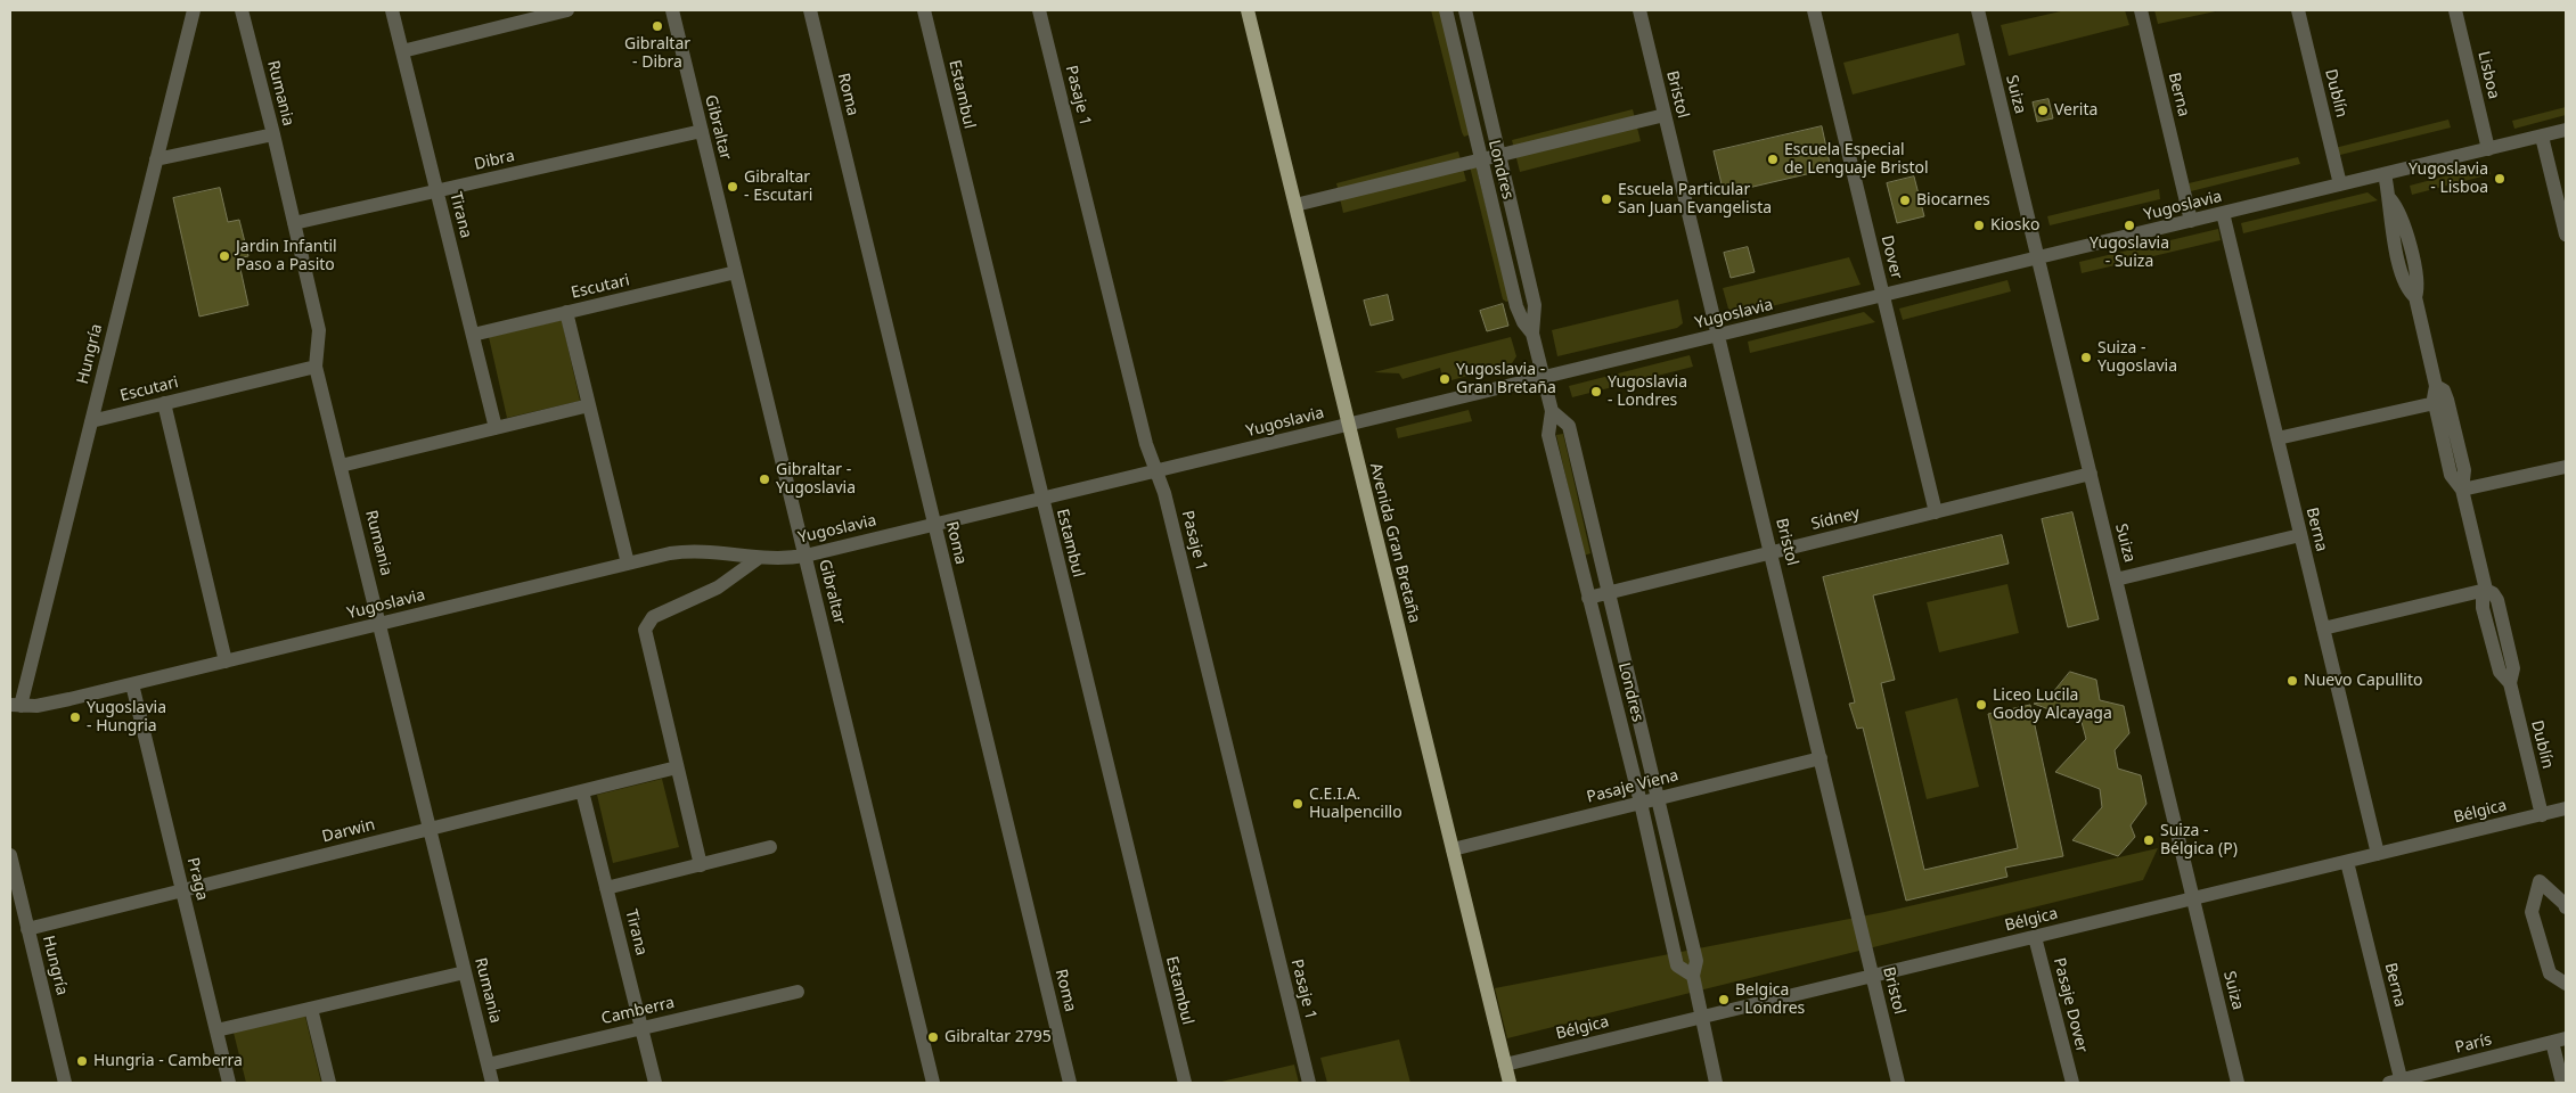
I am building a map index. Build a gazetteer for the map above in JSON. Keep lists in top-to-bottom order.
{
  "streets": {
    "main road": ["Avenida Gran Bretaña"],
    "street": [
      "Lisboa",
      "Rumania",
      "Dublín",
      "Roma",
      "Estambul",
      "Bristol",
      "Suiza",
      "Berna",
      "Pasaje 1",
      "Gibraltar",
      "Dibra",
      "Londres",
      "Yugoslavia",
      "Tirana",
      "Dover",
      "Escutari",
      "Hungría",
      "Sídney",
      "Pasaje Viena",
      "Bélgica",
      "Darwin",
      "Praga",
      "Pasaje Dover",
      "Camberra",
      "París"
    ]
  },
  "crossings": [
    ["Lisboa", "Yugoslavia"],
    ["Rumania", "Dibra"],
    ["Rumania", "Yugoslavia"],
    ["Rumania", "Escutari"],
    ["Rumania", "Darwin"],
    ["Rumania", "Camberra"],
    ["Dublín", "Yugoslavia"],
    ["Dublín", "Bélgica"],
    ["Roma", "Yugoslavia"],
    ["Estambul", "Yugoslavia"],
    ["Bristol", "Yugoslavia"],
    ["Bristol", "Sídney"],
    ["Bristol", "Pasaje Viena"],
    ["Bristol", "Bélgica"],
    ["Suiza", "Yugoslavia"],
    ["Suiza", "Sídney"],
    ["Suiza", "Bélgica"],
    ["Berna", "Yugoslavia"],
    ["Berna", "Bélgica"],
    ["Berna", "París"],
    ["Pasaje 1", "Yugoslavia"],
    ["Gibraltar", "Dibra"],
    ["Gibraltar", "Yugoslavia"],
    ["Gibraltar", "Escutari"],
    ["Dibra", "Tirana"],
    ["Londres", "Yugoslavia"],
    ["Londres", "Sídney"],
    ["Londres", "Pasaje Viena"],
    ["Londres", "Bélgica"],
    ["Yugoslavia", "Dover"],
    ["Yugoslavia", "Hungría"],
    ["Yugoslavia", "Avenida Gran Bretaña"],
    ["Yugoslavia", "Praga"],
    ["Tirana", "Escutari"],
    ["Tirana", "Darwin"],
    ["Tirana", "Camberra"],
    ["Dover", "Sídney"],
    ["Escutari", "Hungría"],
    ["Hungría", "Darwin"],
    ["Avenida Gran Bretaña", "Pasaje Viena"],
    ["Avenida Gran Bretaña", "Bélgica"],
    ["Bélgica", "Pasaje Dover"],
    ["Darwin", "Praga"]
  ],
  "places": [
    "Gibraltar - Dibra",
    "Verita",
    "Escuela Especial de Lenguaje Bristol",
    "Yugoslavia - Lisboa",
    "Gibraltar - Escutari",
    "Escuela Particular San Juan Evangelista",
    "Biocarnes",
    "Kiosko",
    "Yugoslavia - Suiza",
    "Jardin Infantil Paso a Pasito",
    "Suiza - Yugoslavia",
    "Yugoslavia - Gran Bretaña",
    "Yugoslavia - Londres",
    "Gibraltar - Yugoslavia",
    "Nuevo Capullito",
    "Liceo Lucila Godoy Alcayaga",
    "Yugoslavia - Hungria",
    "C.E.I.A. Hualpencillo",
    "Suiza - Bélgica (P)",
    "Belgica - Londres",
    "Gibraltar 2795",
    "Hungria - Camberra"
  ]
}
